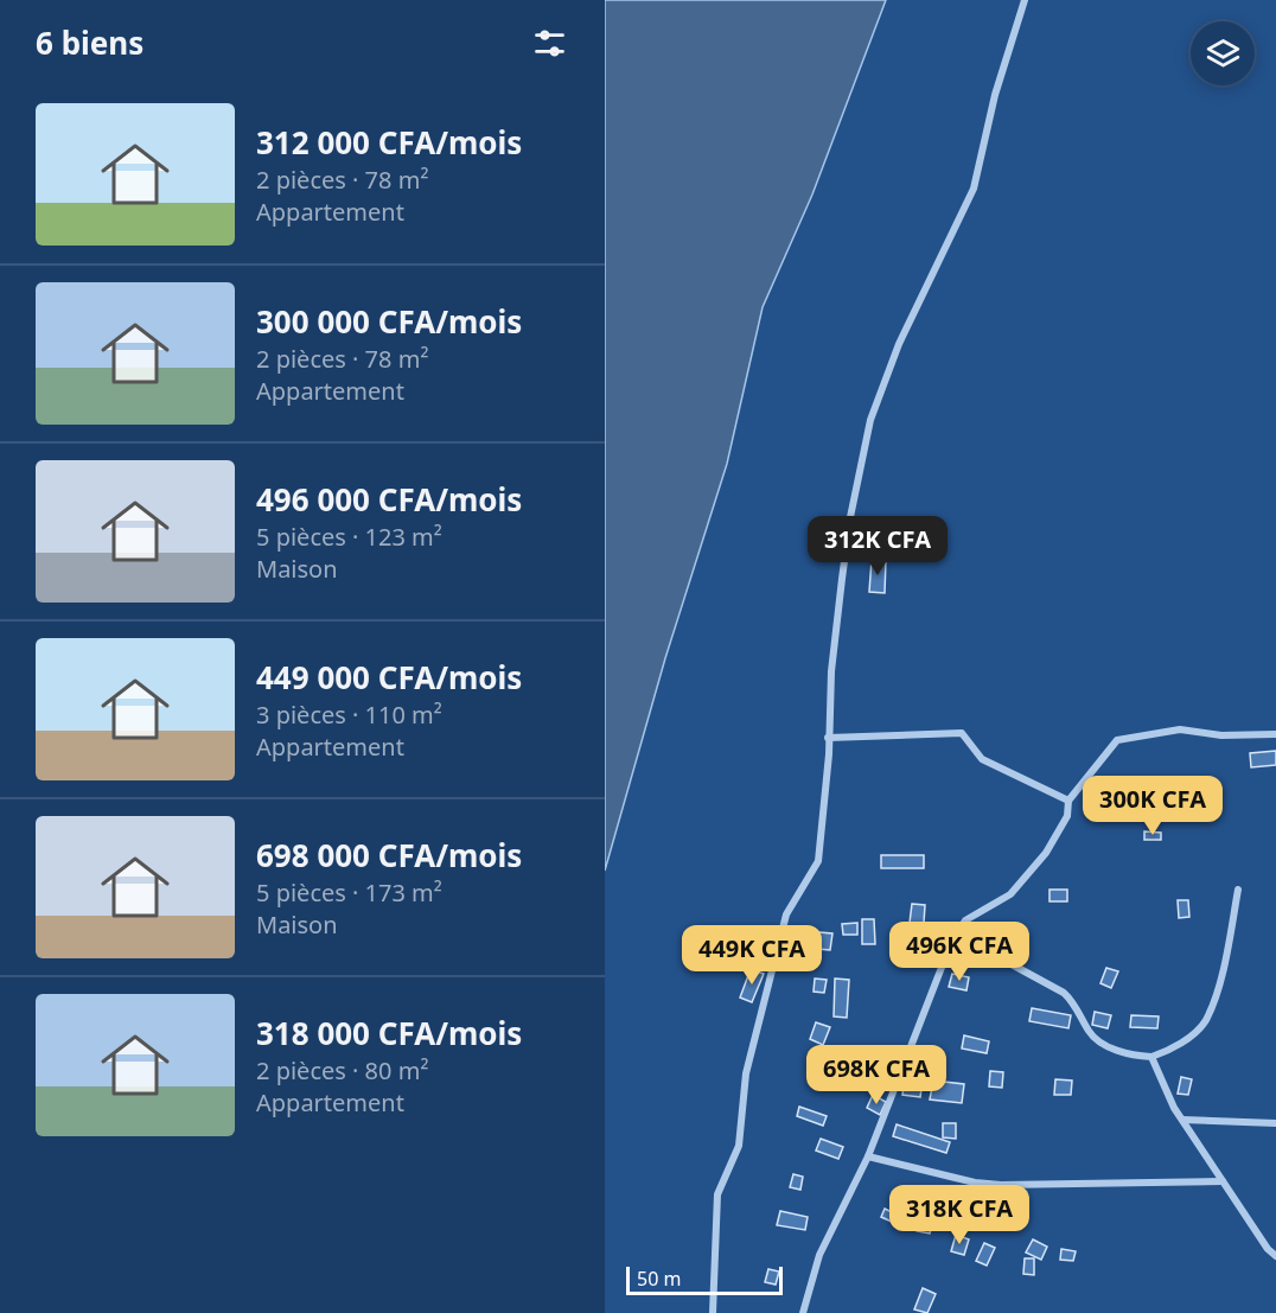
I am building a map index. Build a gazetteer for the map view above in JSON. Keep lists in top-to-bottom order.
{
  "scale_bar": "50 m",
  "page": {
    "heading": "6 biens",
    "list": [
      {
        "name": "312 000 CFA/mois",
        "note": "2 pièces · 78 m² · Appartement"
      },
      {
        "name": "300 000 CFA/mois",
        "note": "2 pièces · 78 m² · Appartement"
      },
      {
        "name": "496 000 CFA/mois",
        "note": "5 pièces · 123 m² · Maison"
      },
      {
        "name": "449 000 CFA/mois",
        "note": "3 pièces · 110 m² · Appartement"
      },
      {
        "name": "698 000 CFA/mois",
        "note": "5 pièces · 173 m² · Maison"
      },
      {
        "name": "318 000 CFA/mois",
        "note": "2 pièces · 80 m² · Appartement"
      }
    ],
    "price": [
      "312K CFA",
      "300K CFA",
      "496K CFA",
      "449K CFA",
      "698K CFA",
      "318K CFA"
    ],
    "scale": "50 m"
  }
}
